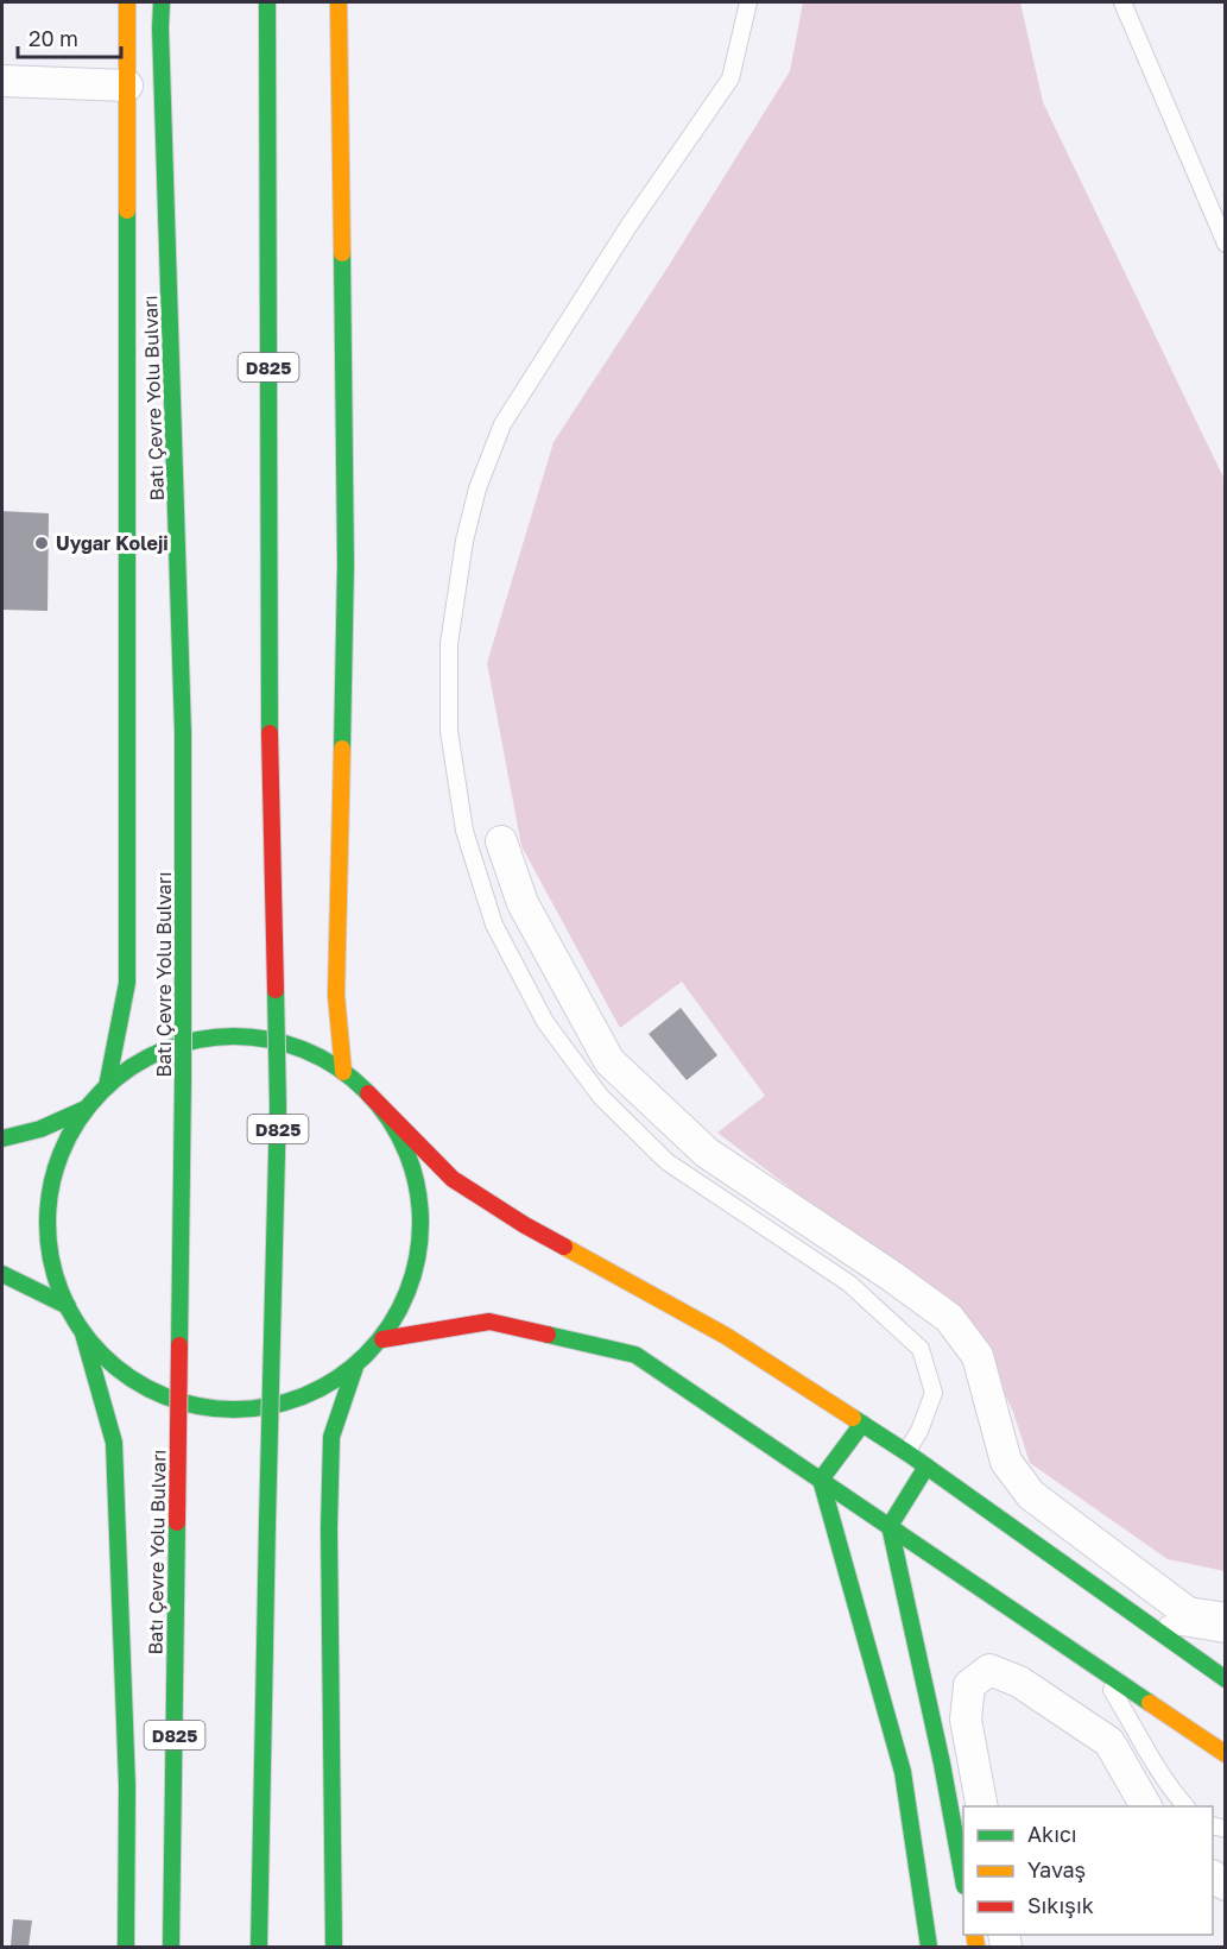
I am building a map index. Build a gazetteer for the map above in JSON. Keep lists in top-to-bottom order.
{
  "streets": {
    "main road": ["D825", "Batı Çevre Yolu Bulvarı"]
  },
  "places": ["Uygar Koleji"],
  "legend": ["Akıcı", "Yavaş", "Sıkışık"],
  "scale_bar": "20 m"
}
